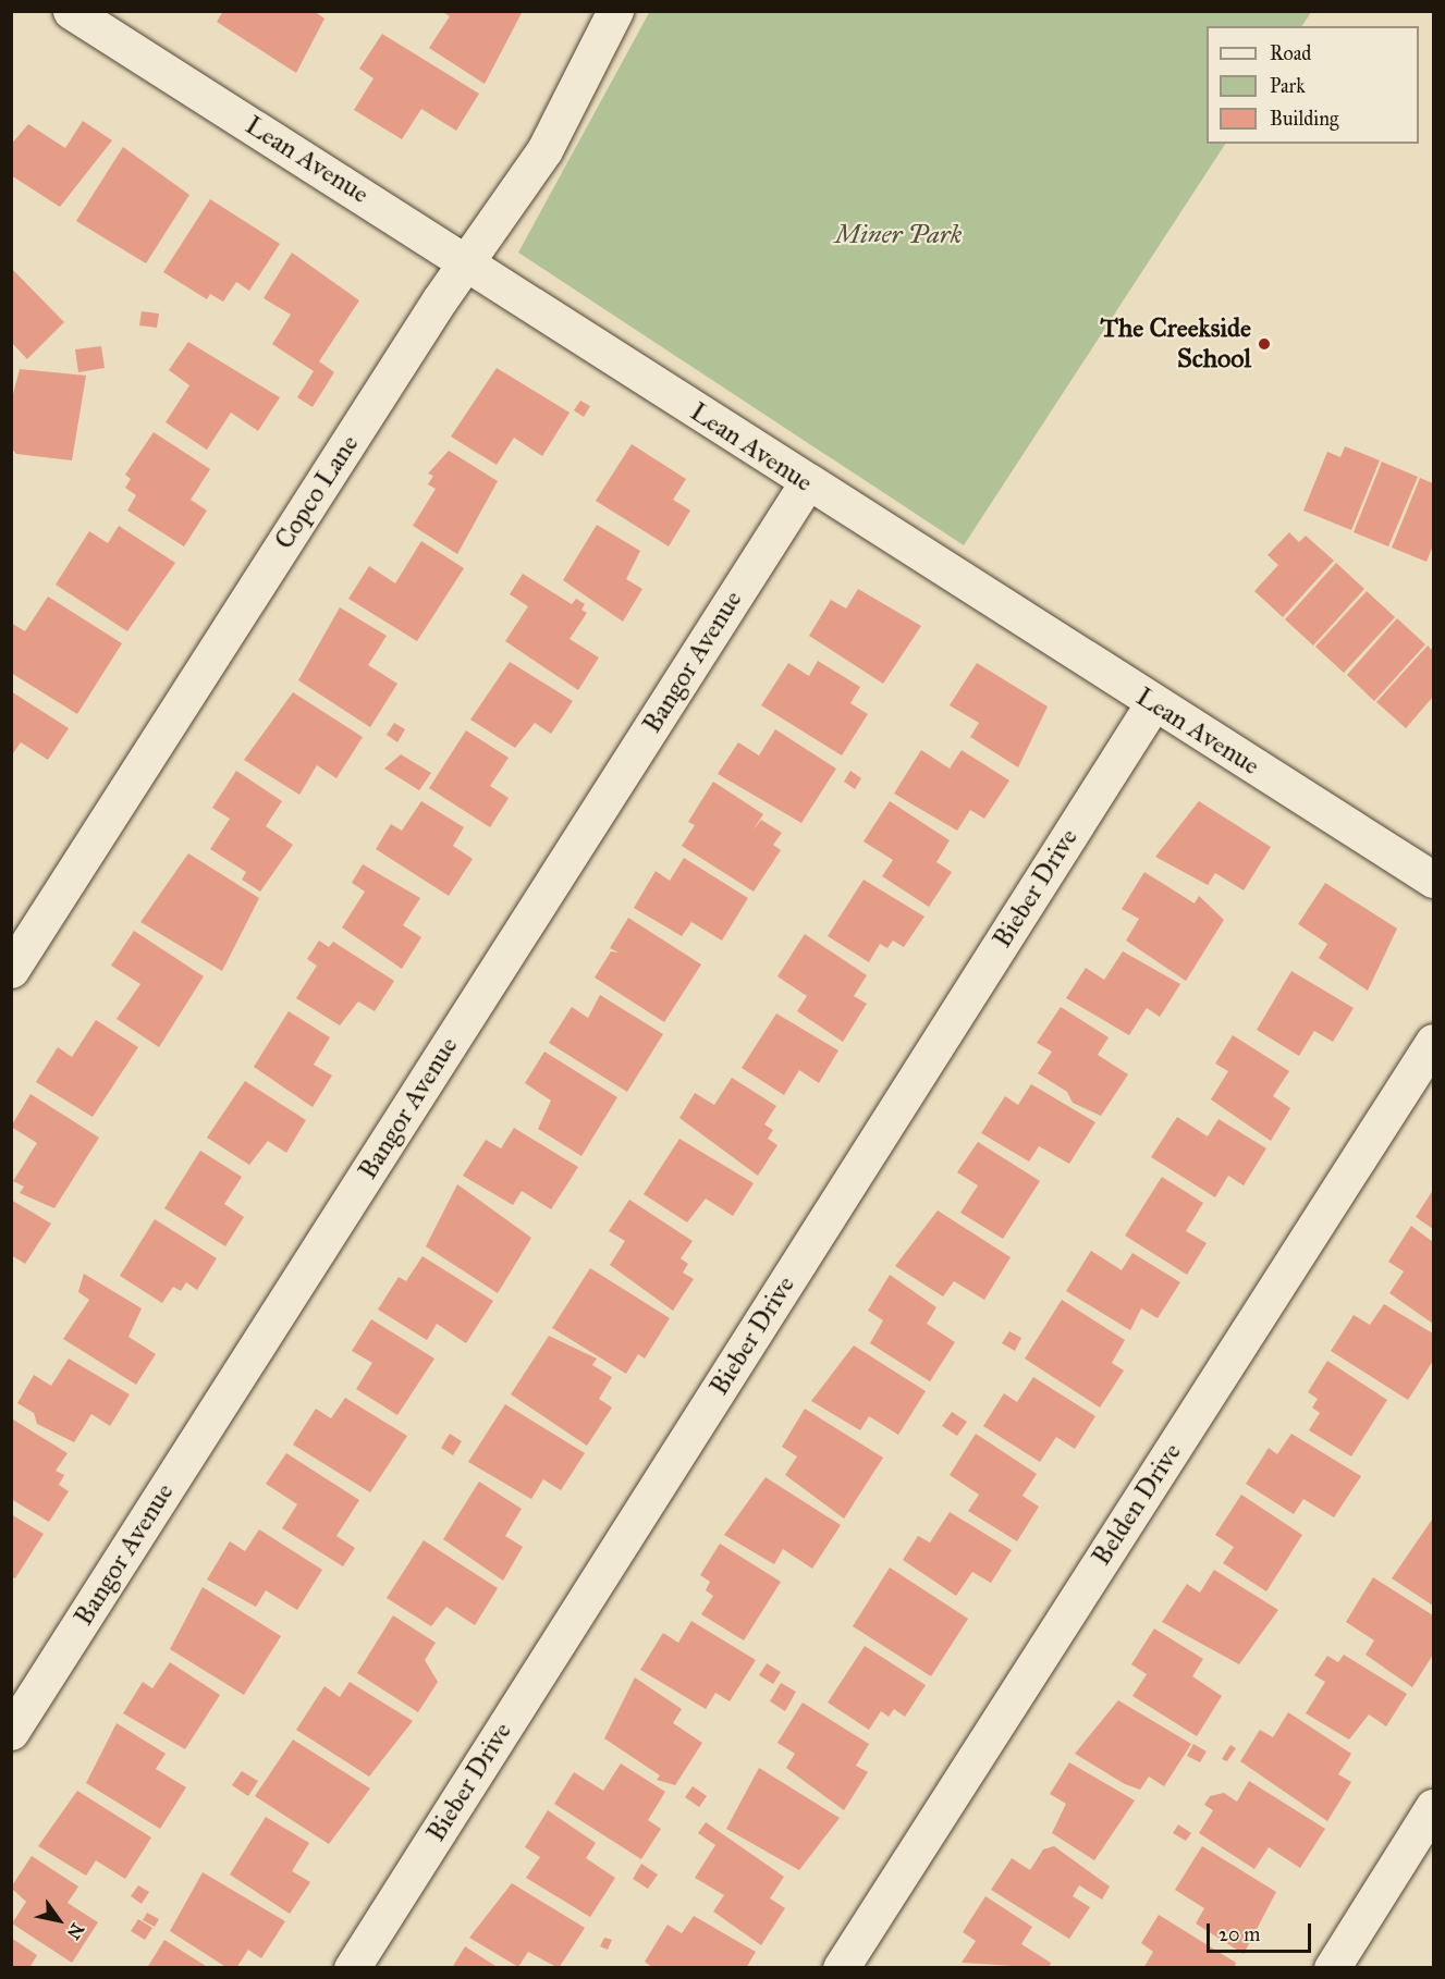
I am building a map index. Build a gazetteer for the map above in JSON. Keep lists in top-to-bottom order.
{
  "streets": {
    "street": [
      "Lean Avenue",
      "Copco Lane",
      "Bangor Avenue",
      "Bieber Drive",
      "Belden Drive"
    ]
  },
  "crossings": [
    ["Lean Avenue", "Copco Lane"],
    ["Lean Avenue", "Bangor Avenue"],
    ["Lean Avenue", "Bieber Drive"]
  ],
  "parks": ["Miner Park"],
  "places": ["The Creekside School"],
  "legend": ["Road", "Park", "Building"],
  "scale_bar": "20 m",
  "north": "bottom right"
}
